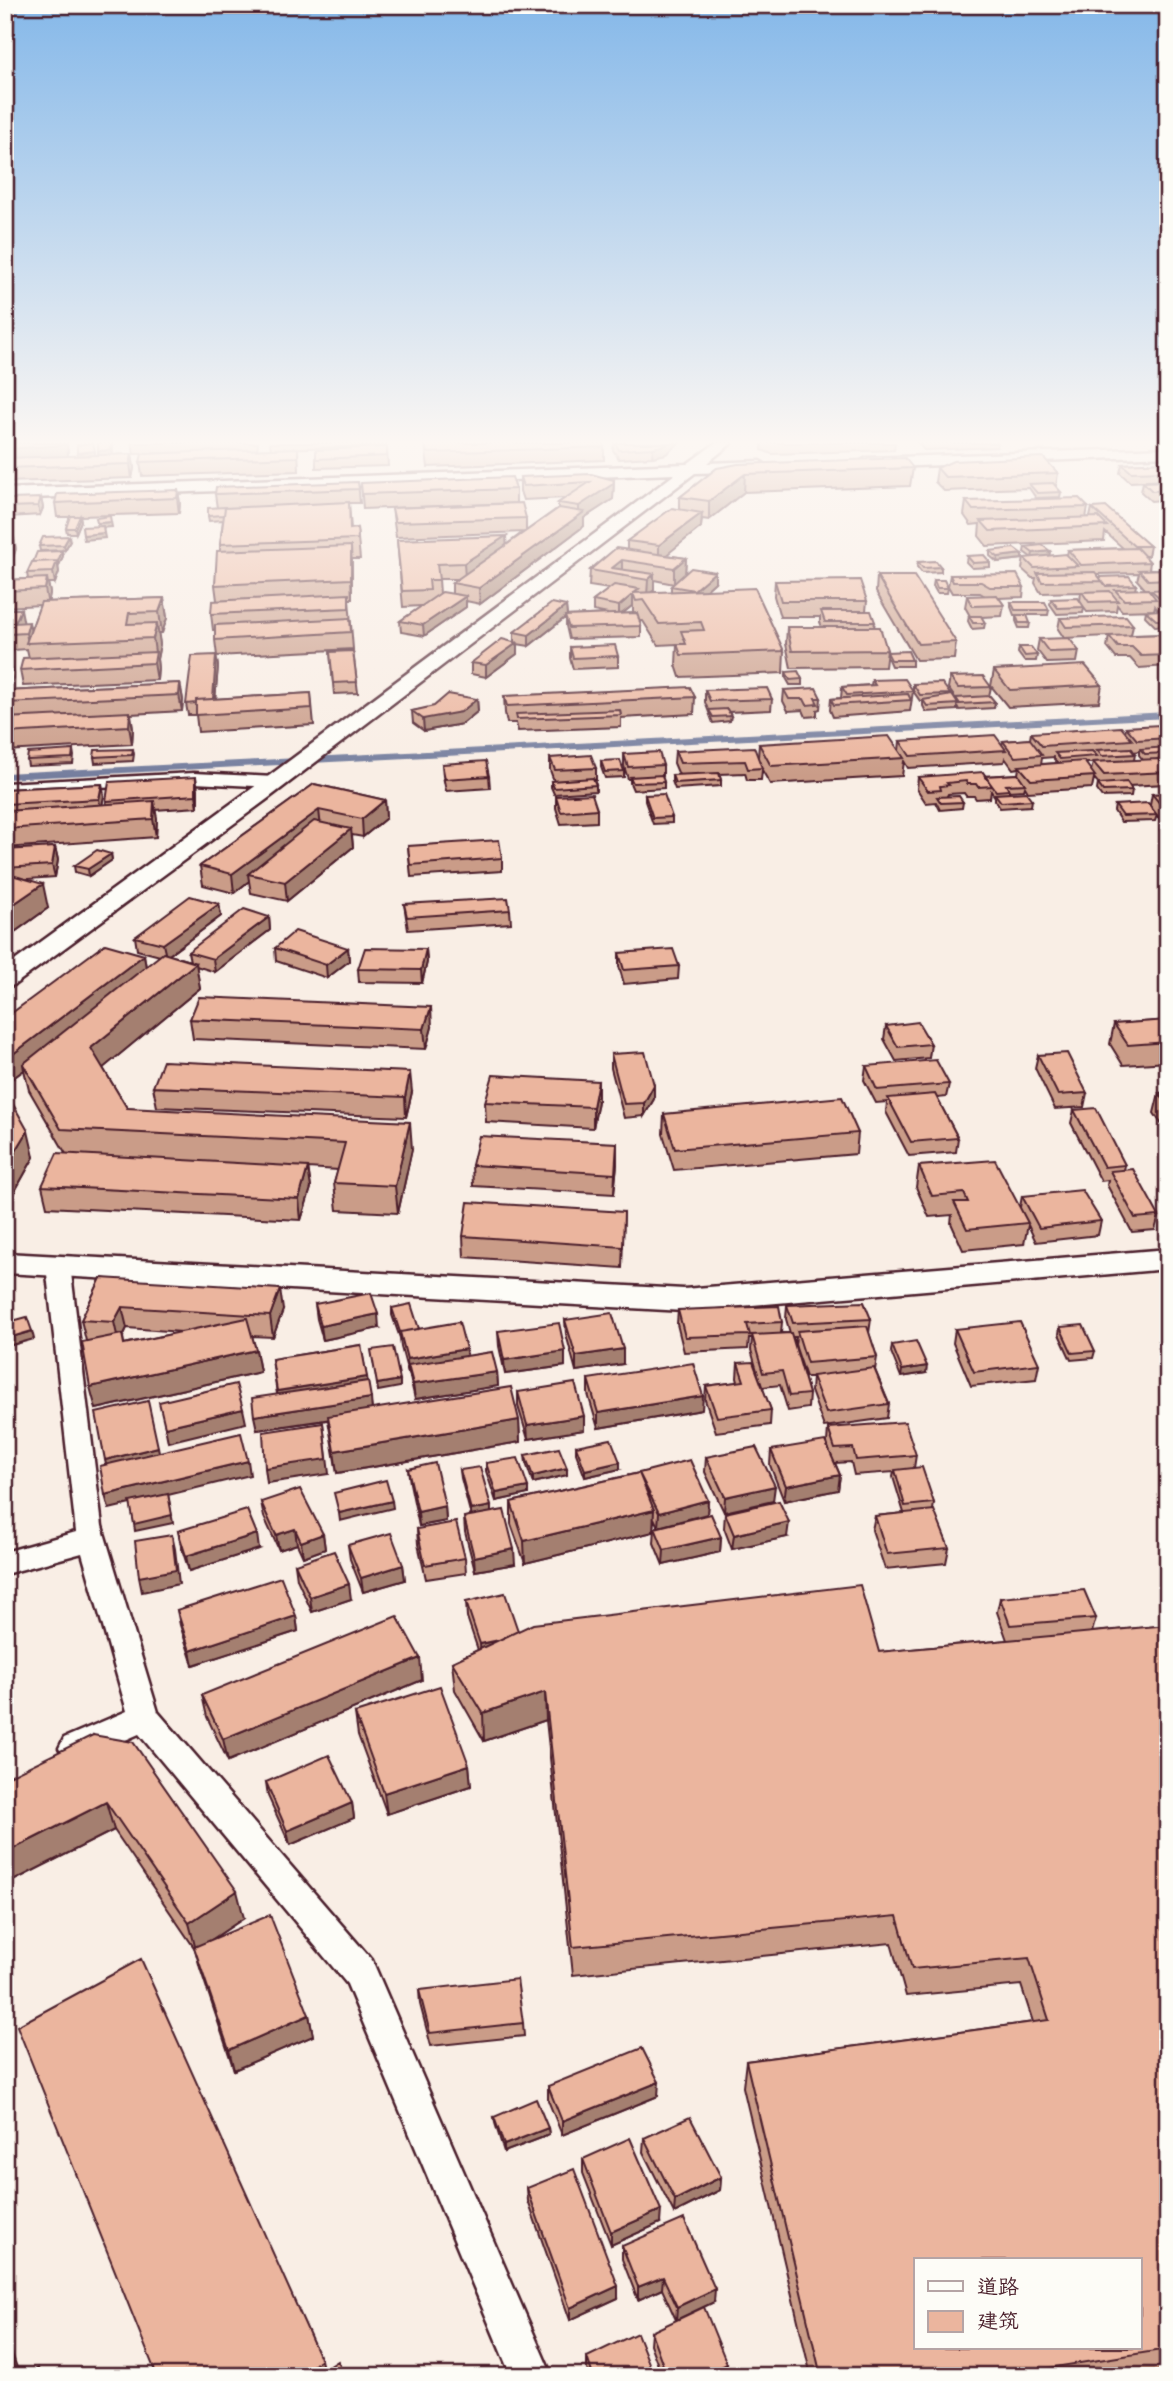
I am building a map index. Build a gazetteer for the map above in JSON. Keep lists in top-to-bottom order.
{
  "legend": ["道路", "建筑"]
}
